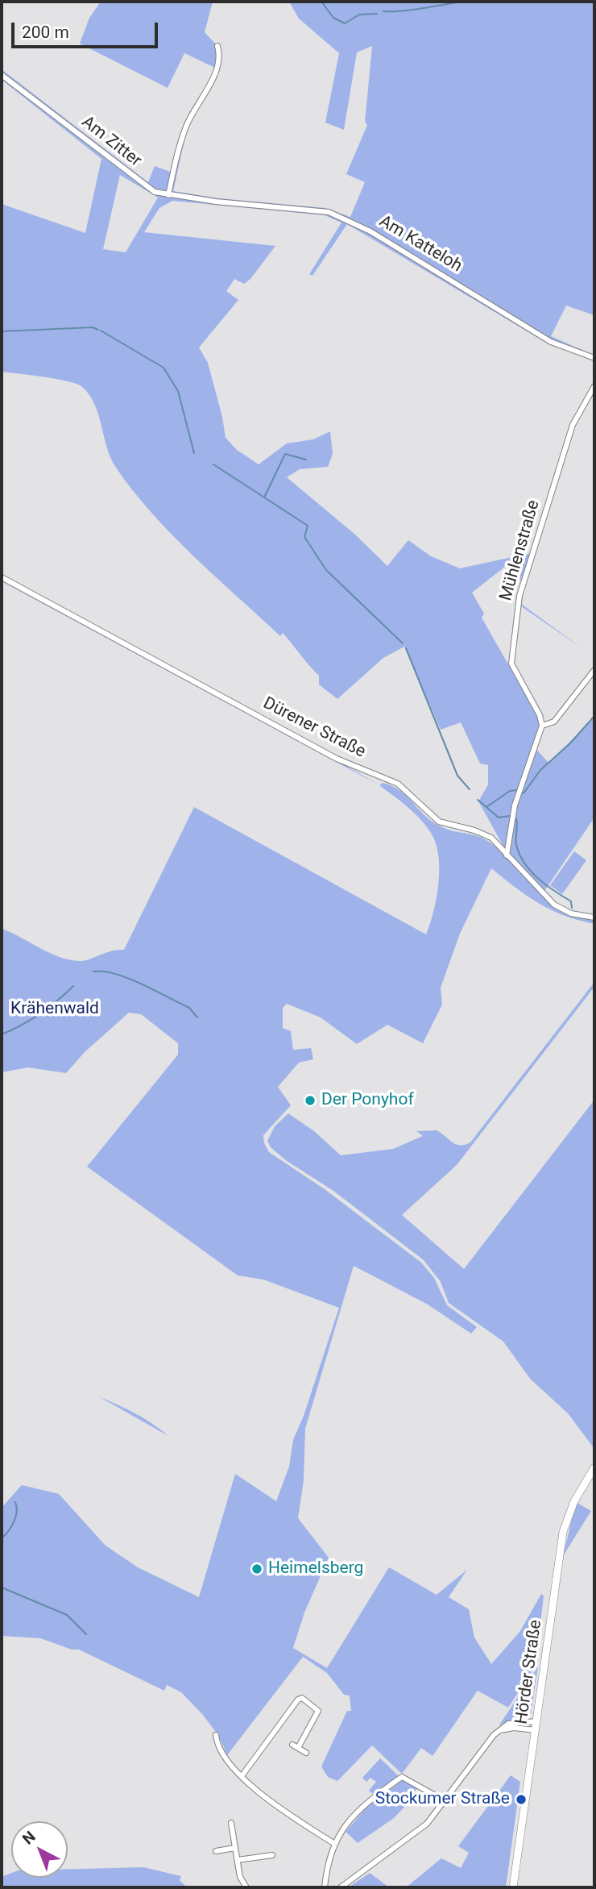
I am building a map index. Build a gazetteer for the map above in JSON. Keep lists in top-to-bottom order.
{
  "streets": {
    "main road": ["Hörder Straße"],
    "street": [
      "Am Zitter",
      "Am Katteloh",
      "Mühlenstraße",
      "Dürener Straße"
    ]
  },
  "crossings": [
    ["Am Zitter", "Am Katteloh"]
  ],
  "parks": ["Krähenwald"],
  "places": ["Der Ponyhof", "Heimelsberg", "Stockumer Straße"],
  "scale_bar": "200 m",
  "north": "top left"
}
